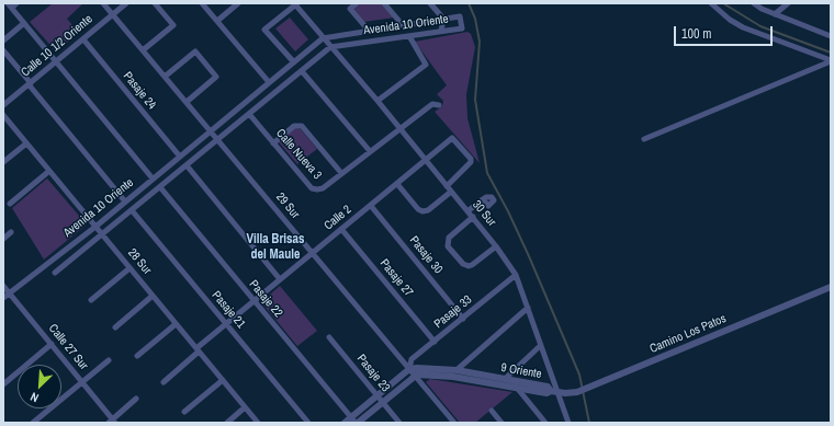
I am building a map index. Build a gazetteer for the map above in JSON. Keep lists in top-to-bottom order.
{
  "streets": {
    "street": [
      "Avenida 10 Oriente",
      "Calle 10 1/2 Oriente",
      "Pasaje 24",
      "Calle Nueva 3",
      "29 Sur",
      "30 Sur",
      "Calle 2",
      "Pasaje 30",
      "28 Sur",
      "Pasaje 27",
      "Pasaje 22",
      "Pasaje 21",
      "Pasaje 33",
      "Camino Los Patos",
      "Calle 27 Sur",
      "9 Oriente",
      "Pasaje 23"
    ]
  },
  "crossings": [
    ["Avenida 10 Oriente", "Pasaje 24"],
    ["Avenida 10 Oriente", "Calle Nueva 3"],
    ["Avenida 10 Oriente", "29 Sur"],
    ["Avenida 10 Oriente", "30 Sur"],
    ["Avenida 10 Oriente", "28 Sur"],
    ["Avenida 10 Oriente", "Pasaje 22"],
    ["Avenida 10 Oriente", "Pasaje 21"],
    ["Avenida 10 Oriente", "Calle 27 Sur"],
    ["Calle 10 1/2 Oriente", "Pasaje 24"],
    ["Calle 10 1/2 Oriente", "29 Sur"],
    ["Calle Nueva 3", "30 Sur"],
    ["29 Sur", "Calle 2"],
    ["29 Sur", "Pasaje 33"],
    ["29 Sur", "9 Oriente"],
    ["30 Sur", "Calle 2"],
    ["30 Sur", "Pasaje 33"],
    ["30 Sur", "Camino Los Patos"],
    ["30 Sur", "9 Oriente"],
    ["Calle 2", "Pasaje 30"],
    ["Calle 2", "28 Sur"],
    ["Calle 2", "Pasaje 27"],
    ["Calle 2", "Pasaje 22"],
    ["Calle 2", "Pasaje 21"],
    ["Pasaje 30", "Pasaje 33"],
    ["Pasaje 27", "Pasaje 33"],
    ["Pasaje 33", "9 Oriente"],
    ["Camino Los Patos", "9 Oriente"]
  ],
  "districts": ["Villa Brisas del Maule"],
  "scale_bar": "100 m",
  "north": "bottom left"
}
